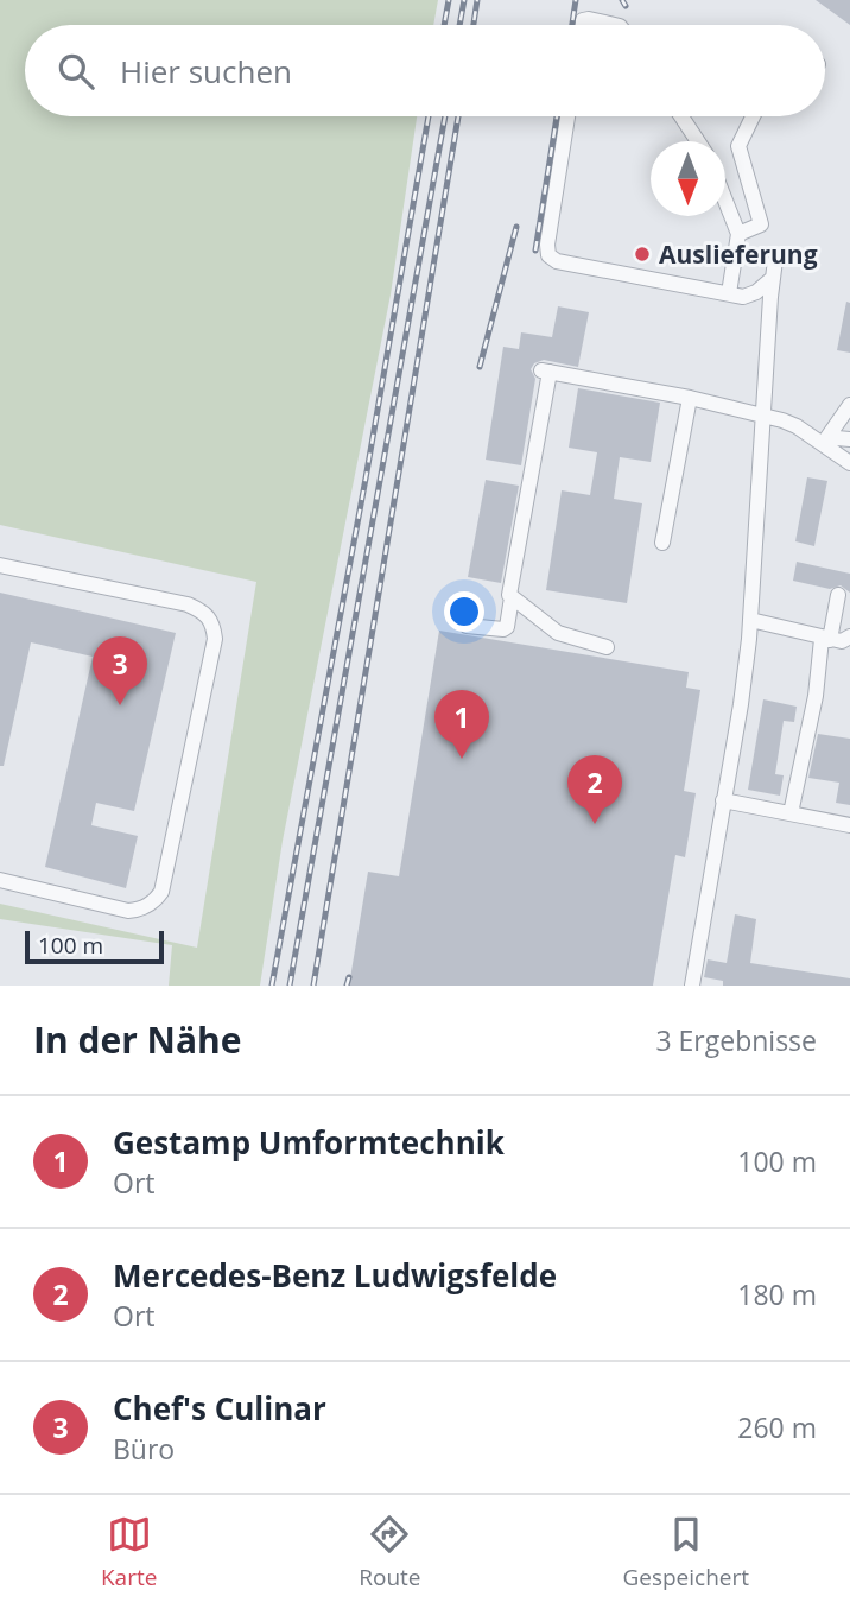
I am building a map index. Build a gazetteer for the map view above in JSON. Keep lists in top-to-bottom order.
{
  "places": ["Auslieferung"],
  "scale_bar": "100 m",
  "north": "bottom",
  "page": {
    "search": "Hier suchen",
    "pins": ["3", "1", "2"],
    "scale": "100 m",
    "heading": ["In der Nähe", "3 Ergebnisse"],
    "list": [
      {
        "mark": "1",
        "name": "Gestamp Umformtechnik",
        "note": "Ort",
        "value": "100 m"
      },
      {
        "mark": "2",
        "name": "Mercedes-Benz Ludwigsfelde",
        "note": "Ort",
        "value": "180 m"
      },
      {
        "mark": "3",
        "name": "Chef's Culinar",
        "note": "Büro",
        "value": "260 m"
      }
    ],
    "nav": ["Karte", "Route", "Gespeichert"]
  }
}
